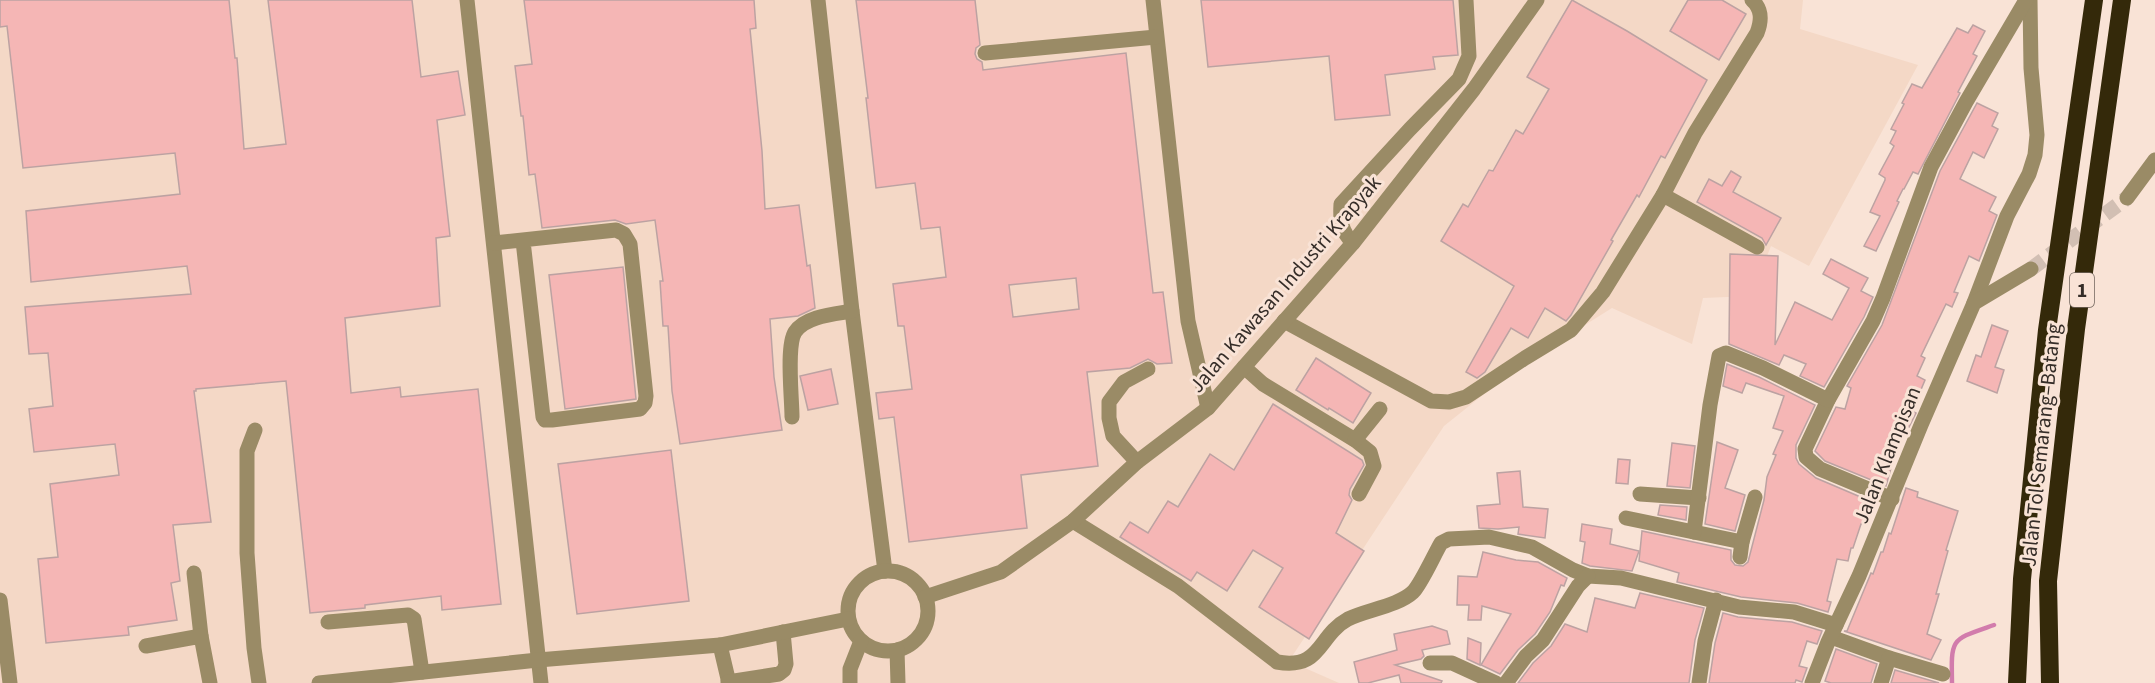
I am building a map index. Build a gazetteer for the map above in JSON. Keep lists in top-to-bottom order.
{
  "streets": {
    "highway": ["1", "Jalan Tol Semarang–Batang"],
    "street": ["Jalan Kawasan Industri Krapyak", "Jalan Klampisan"]
  }
}
